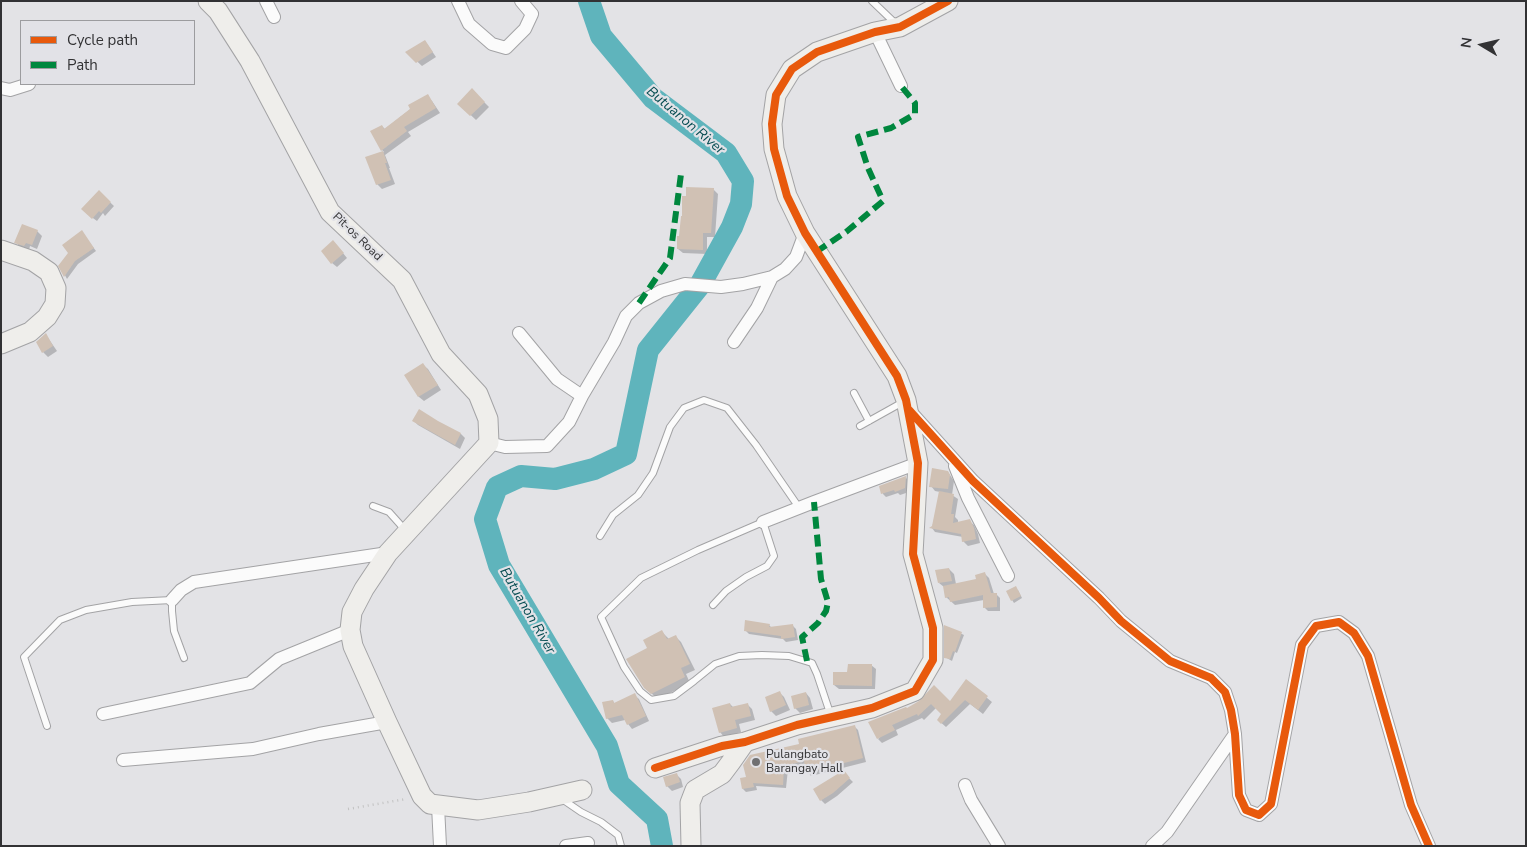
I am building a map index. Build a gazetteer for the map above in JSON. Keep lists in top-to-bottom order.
{
  "streets": {
    "street": ["Pit-os Road"]
  },
  "water": ["Butuanon River"],
  "places": ["Pulangbato Barangay Hall"],
  "legend": ["Cycle path", "Path"],
  "north": "left"
}
